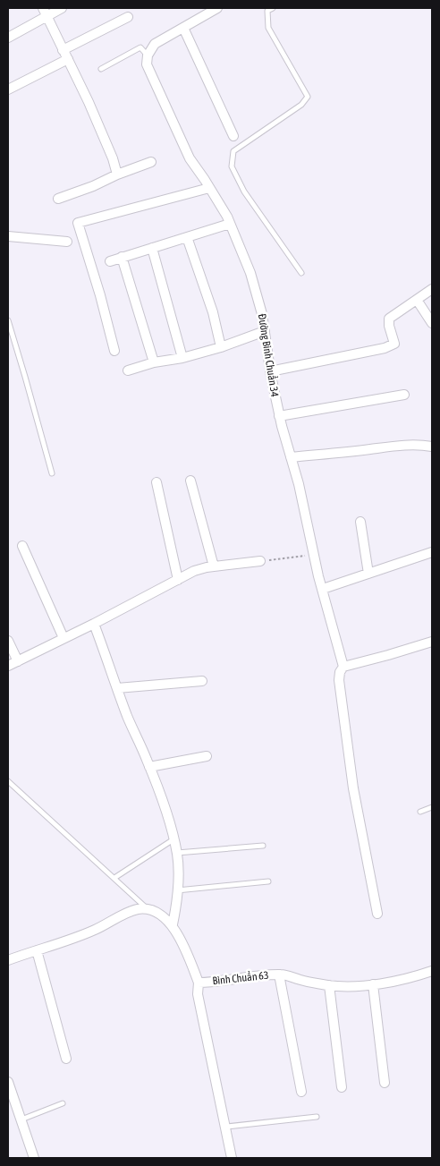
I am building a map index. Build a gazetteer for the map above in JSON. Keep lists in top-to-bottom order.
{
  "streets": {
    "street": ["Đường Bình Chuẩn 34", "Bình Chuẩn 63"]
  }
}
